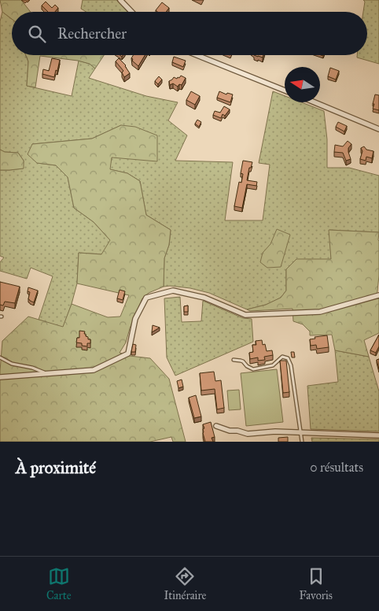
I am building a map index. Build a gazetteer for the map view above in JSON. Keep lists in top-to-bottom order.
{
  "north": "left",
  "page": {
    "search": "Rechercher",
    "heading": ["À proximité", "0 résultats"],
    "nav": ["Carte", "Itinéraire", "Favoris"]
  }
}
